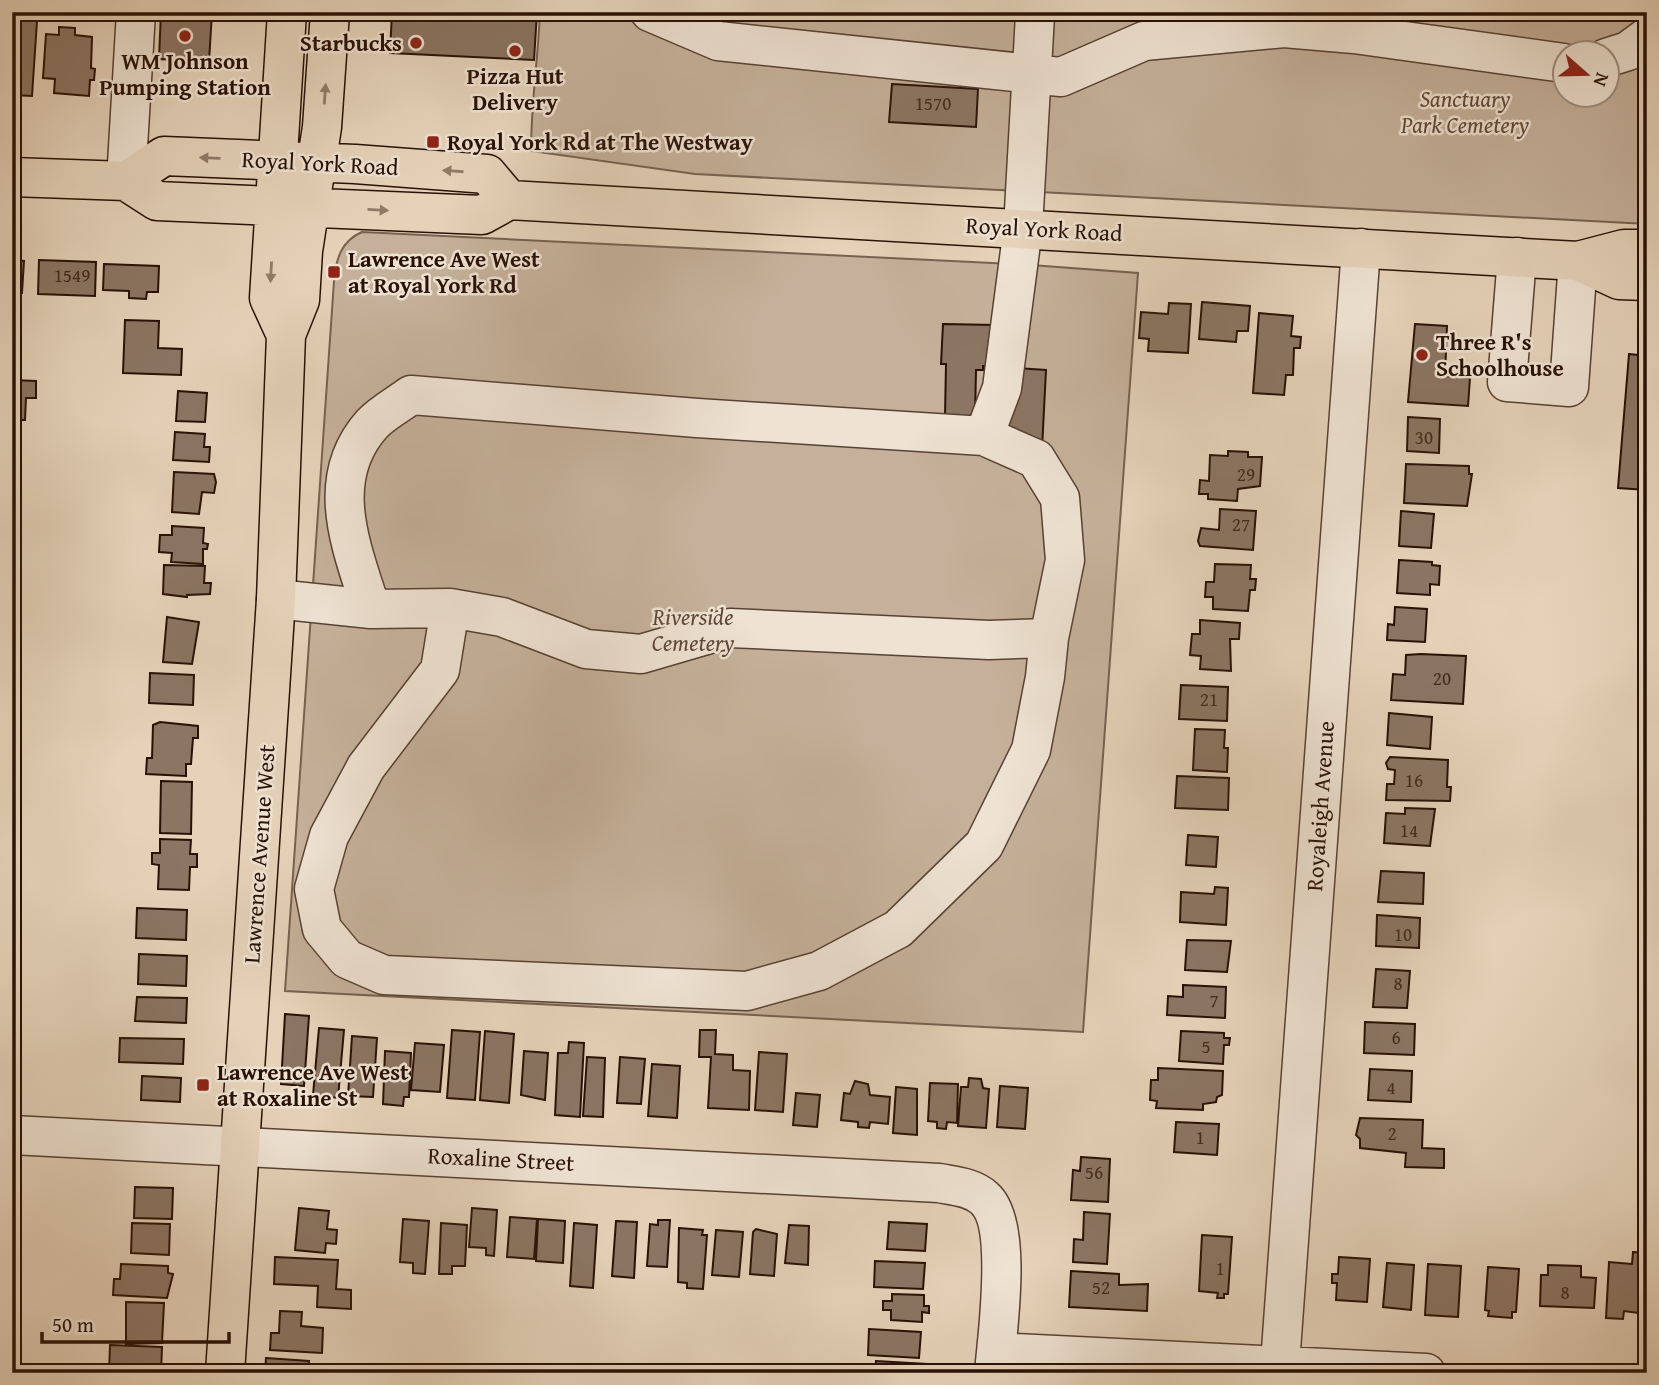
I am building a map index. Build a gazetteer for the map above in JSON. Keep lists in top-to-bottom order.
{
  "streets": {
    "main road": ["Royal York Road", "Lawrence Avenue West"],
    "street": ["Royaleigh Avenue", "Roxaline Street"]
  },
  "crossings": [
    ["Royal York Road", "Royaleigh Avenue"],
    ["Royal York Road", "Lawrence Avenue West"],
    ["Lawrence Avenue West", "Roxaline Street"]
  ],
  "parks": ["Sanctuary Park Cemetery", "Riverside Cemetery"],
  "places": {
    "other": [
      "WM Johnson Pumping Station",
      "Starbucks",
      "Pizza Hut Delivery",
      "Three R's Schoolhouse"
    ],
    "transit": ["Royal York Rd at The Westway", "Lawrence Ave West at Royal York Rd", "Lawrence Ave West at Roxaline St"]
  },
  "house_numbers": [
    "1570",
    "1549",
    "30",
    "29",
    "27",
    "20",
    "21",
    "16",
    "14",
    "10",
    "8",
    "7",
    "6",
    "5",
    "4",
    "2",
    "1",
    "56",
    "1",
    "52",
    "8"
  ],
  "scale_bar": "50 m",
  "north": "right"
}
